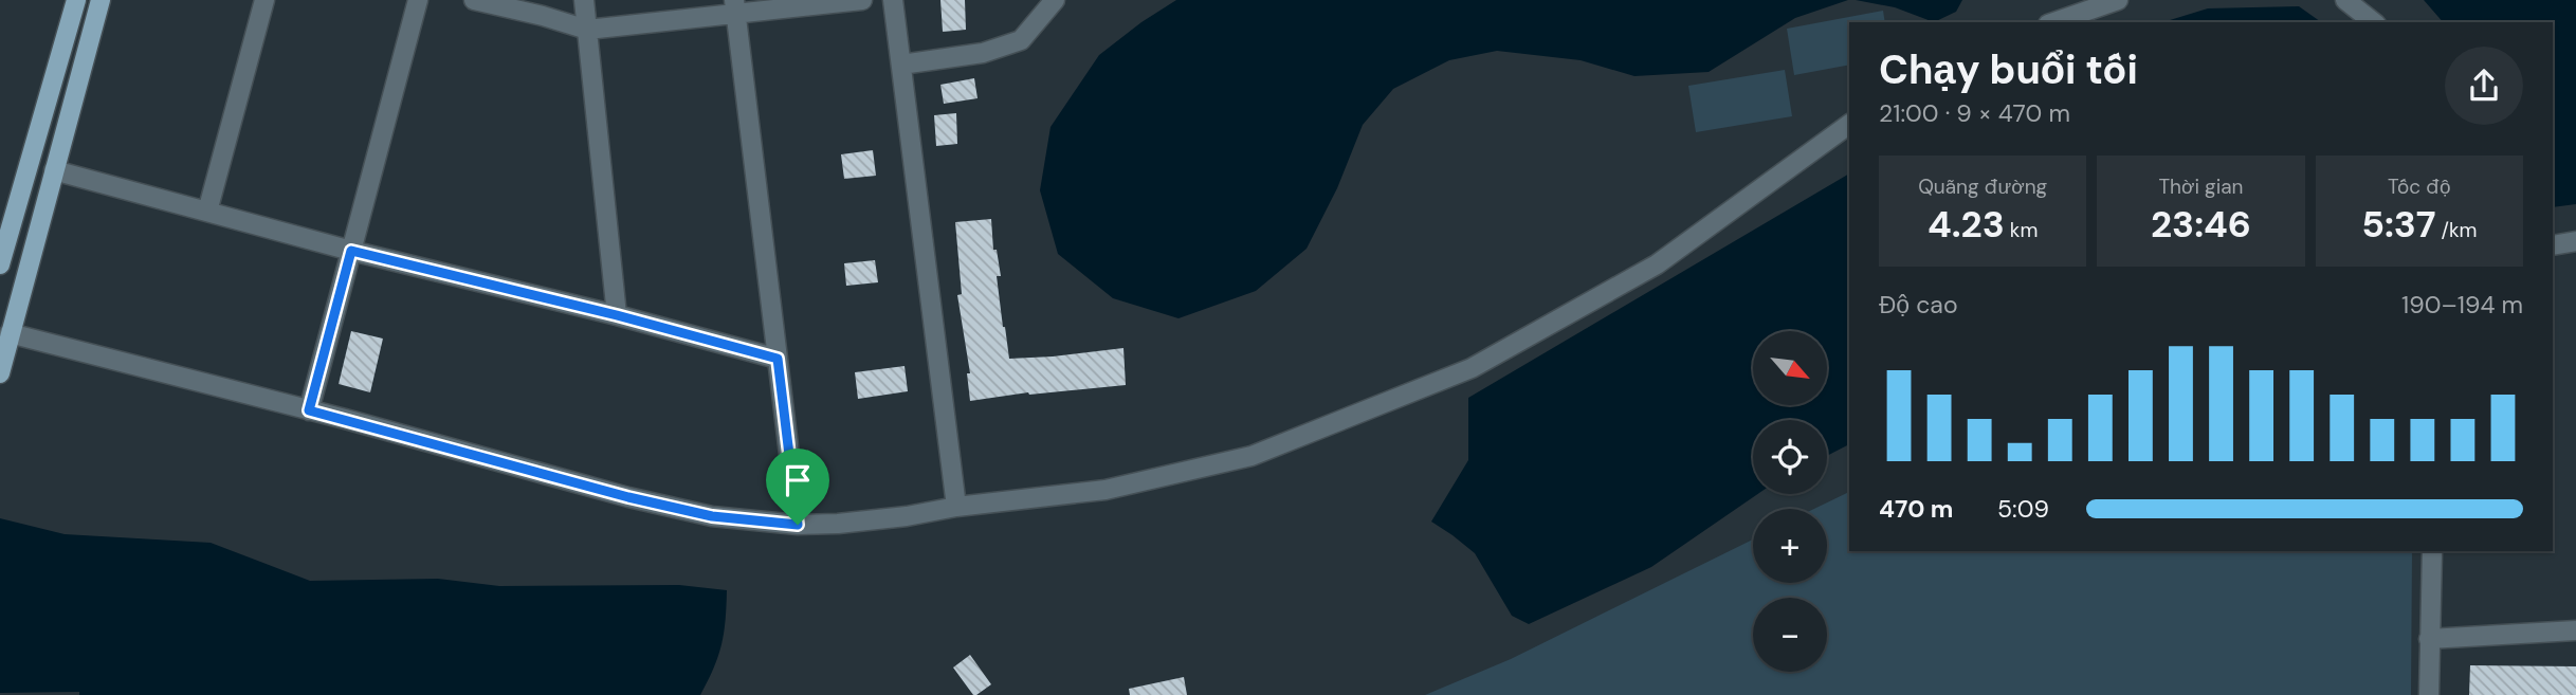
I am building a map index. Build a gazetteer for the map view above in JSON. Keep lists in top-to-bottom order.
{
  "north": "bottom right",
  "page": {
    "heading": ["Chạy buổi tối", "21:00 · 9 × 470 m"],
    "stats": [
      ["Quãng đường", "4.23 km"],
      ["Thời gian", "23:46"],
      ["Tốc độ", "5:37 /km"]
    ],
    "chart": ["Độ cao", "190–194 m"],
    "map_buttons": ["+", "−"],
    "list": [
      {
        "name": "470 m",
        "note": "5:09"
      }
    ]
  }
}
